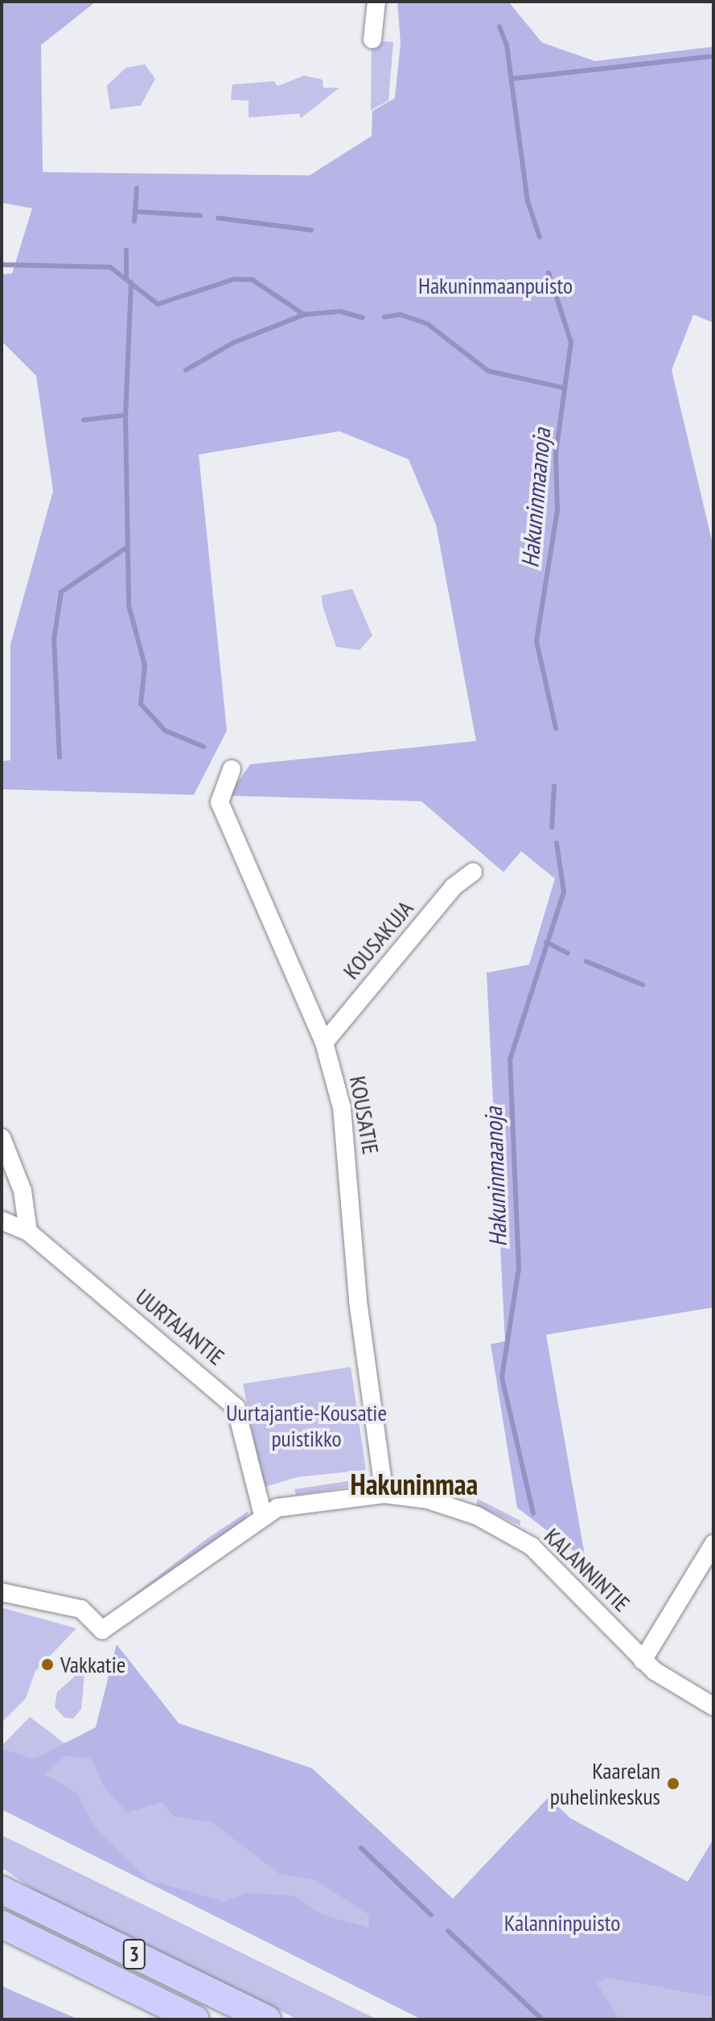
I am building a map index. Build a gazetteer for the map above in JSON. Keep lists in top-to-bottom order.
{
  "streets": {
    "highway": ["3"],
    "street": [
      "KOUSAKUJA",
      "KOUSATIE",
      "UURTAJANTIE",
      "KALANNINTIE"
    ]
  },
  "crossings": [
    ["KOUSAKUJA", "KOUSATIE"],
    ["KOUSATIE", "KALANNINTIE"],
    ["UURTAJANTIE", "KALANNINTIE"]
  ],
  "districts": ["Hakuninmaa"],
  "water": ["Hakuninmaanoja"],
  "parks": ["Hakuninmaanpuisto", "Uurtajantie-Kousatie puistikko", "Kalanninpuisto"],
  "places": ["Vakkatie", "Kaarelan puhelinkeskus"]
}
